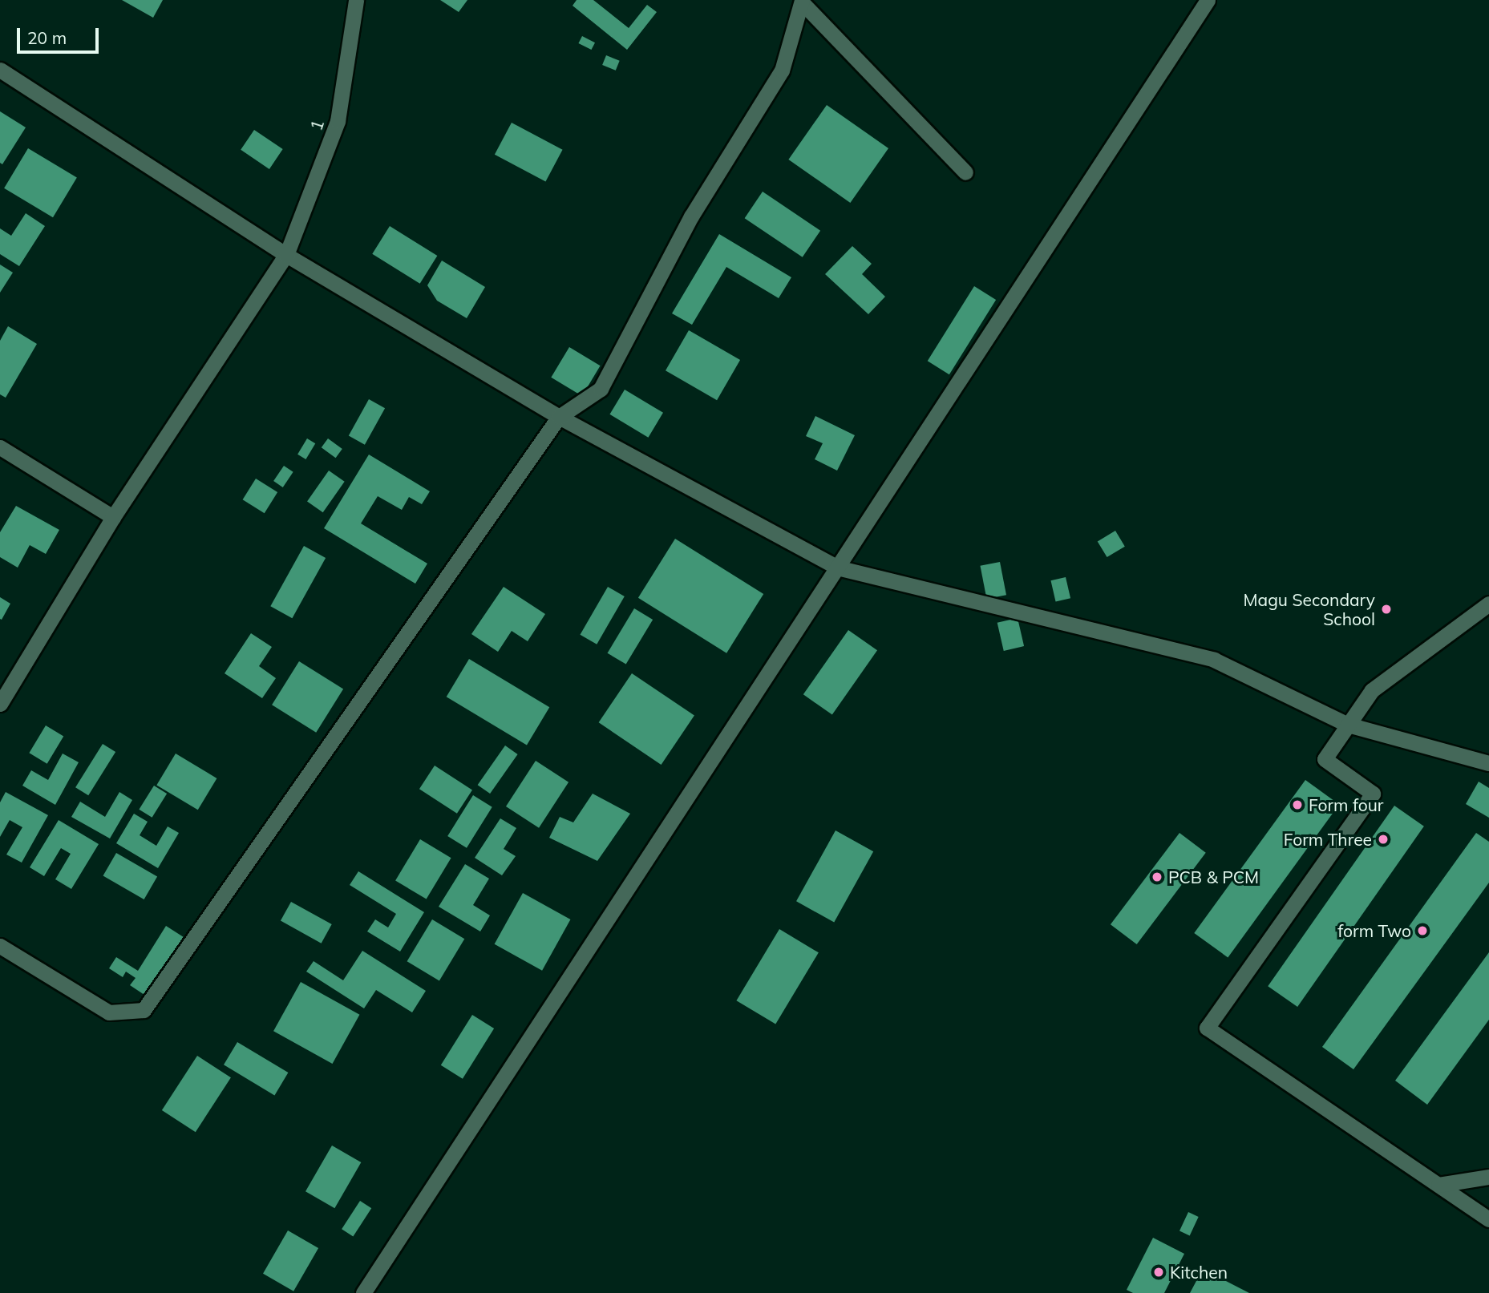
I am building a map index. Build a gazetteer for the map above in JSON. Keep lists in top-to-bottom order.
{
  "streets": {
    "street": ["1"]
  },
  "places": [
    "Magu Secondary School",
    "Form four",
    "Form Three",
    "PCB & PCM",
    "form Two",
    "Kitchen"
  ],
  "scale_bar": "20 m"
}
